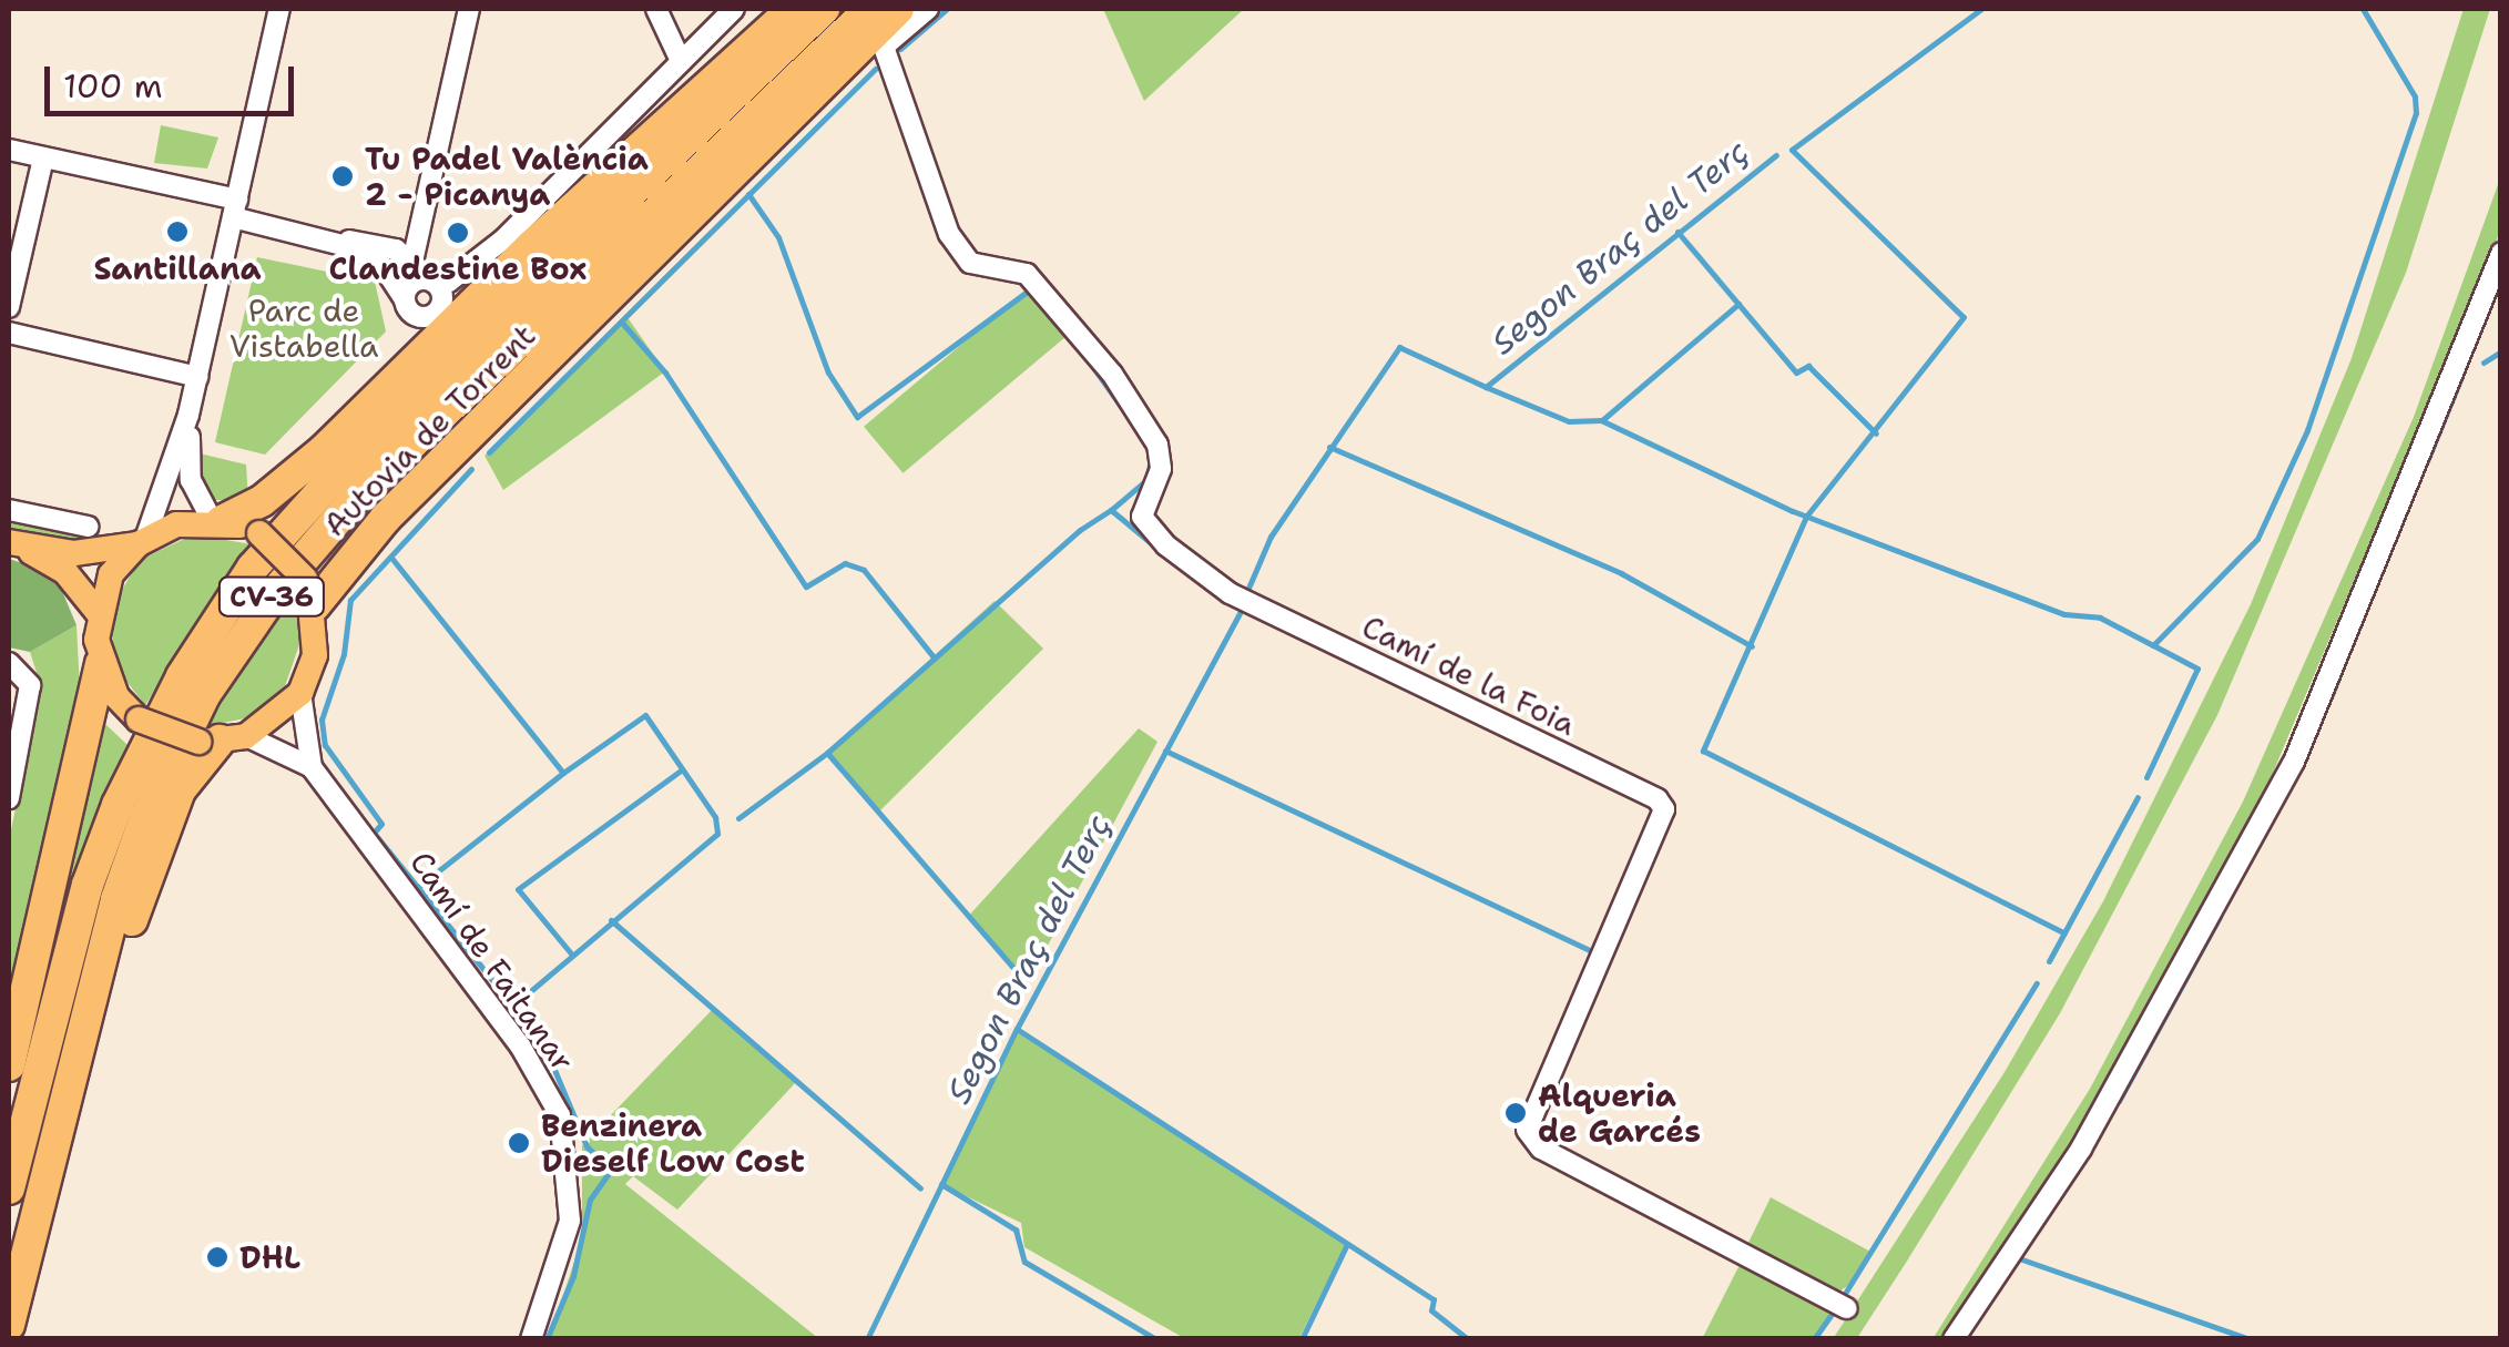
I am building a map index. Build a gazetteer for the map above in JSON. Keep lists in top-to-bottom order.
{
  "streets": {
    "highway": ["Autovia de Torrent", "CV-36"],
    "street": ["Camí de la Foia", "Camí de Faitanar"]
  },
  "water": ["Segon Braç del Terç"],
  "parks": ["Parc de Vistabella"],
  "places": [
    "Tu Padel València 2 - Picanya",
    "Santillana",
    "Clandestine Box",
    "Alqueria de Garcés",
    "Benzinera Dieself Low Cost",
    "DHL"
  ],
  "scale_bar": "100 m"
}
